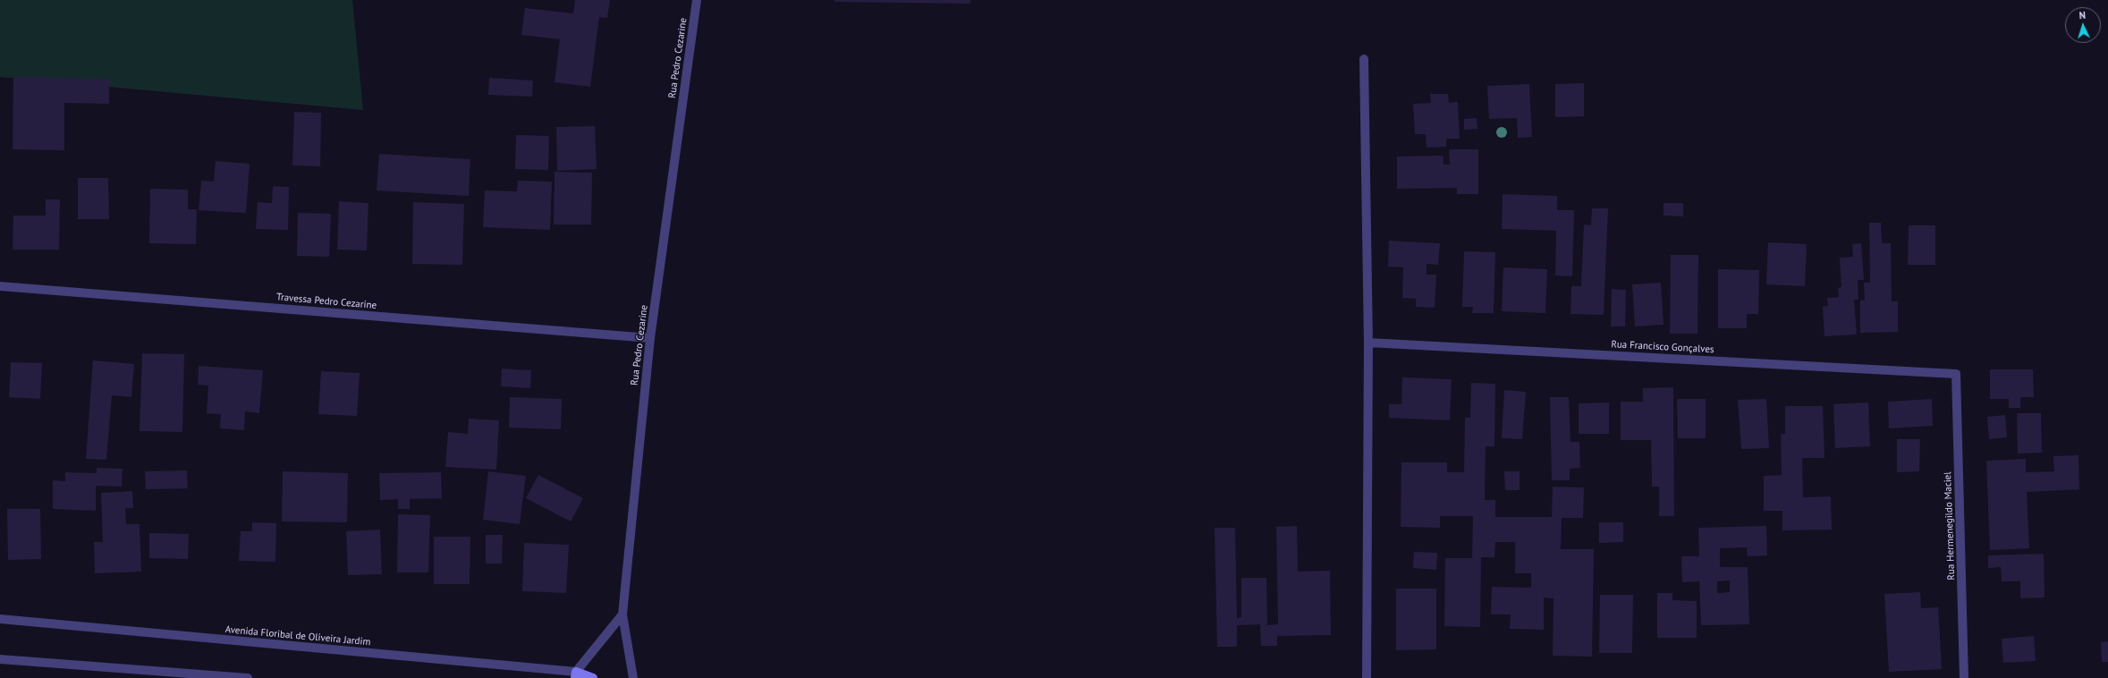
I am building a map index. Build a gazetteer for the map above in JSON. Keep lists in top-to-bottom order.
{
  "streets": {
    "street": [
      "Rua Pedro Cezarine",
      "Travessa Pedro Cezarine",
      "Rua Francisco Gonçalves",
      "Rua Hermenegildo Maciel",
      "Avenida Floribal de Oliveira Jardim"
    ]
  },
  "crossings": [
    ["Rua Pedro Cezarine", "Travessa Pedro Cezarine"],
    ["Rua Francisco Gonçalves", "Rua Hermenegildo Maciel"]
  ],
  "north": "top"
}
